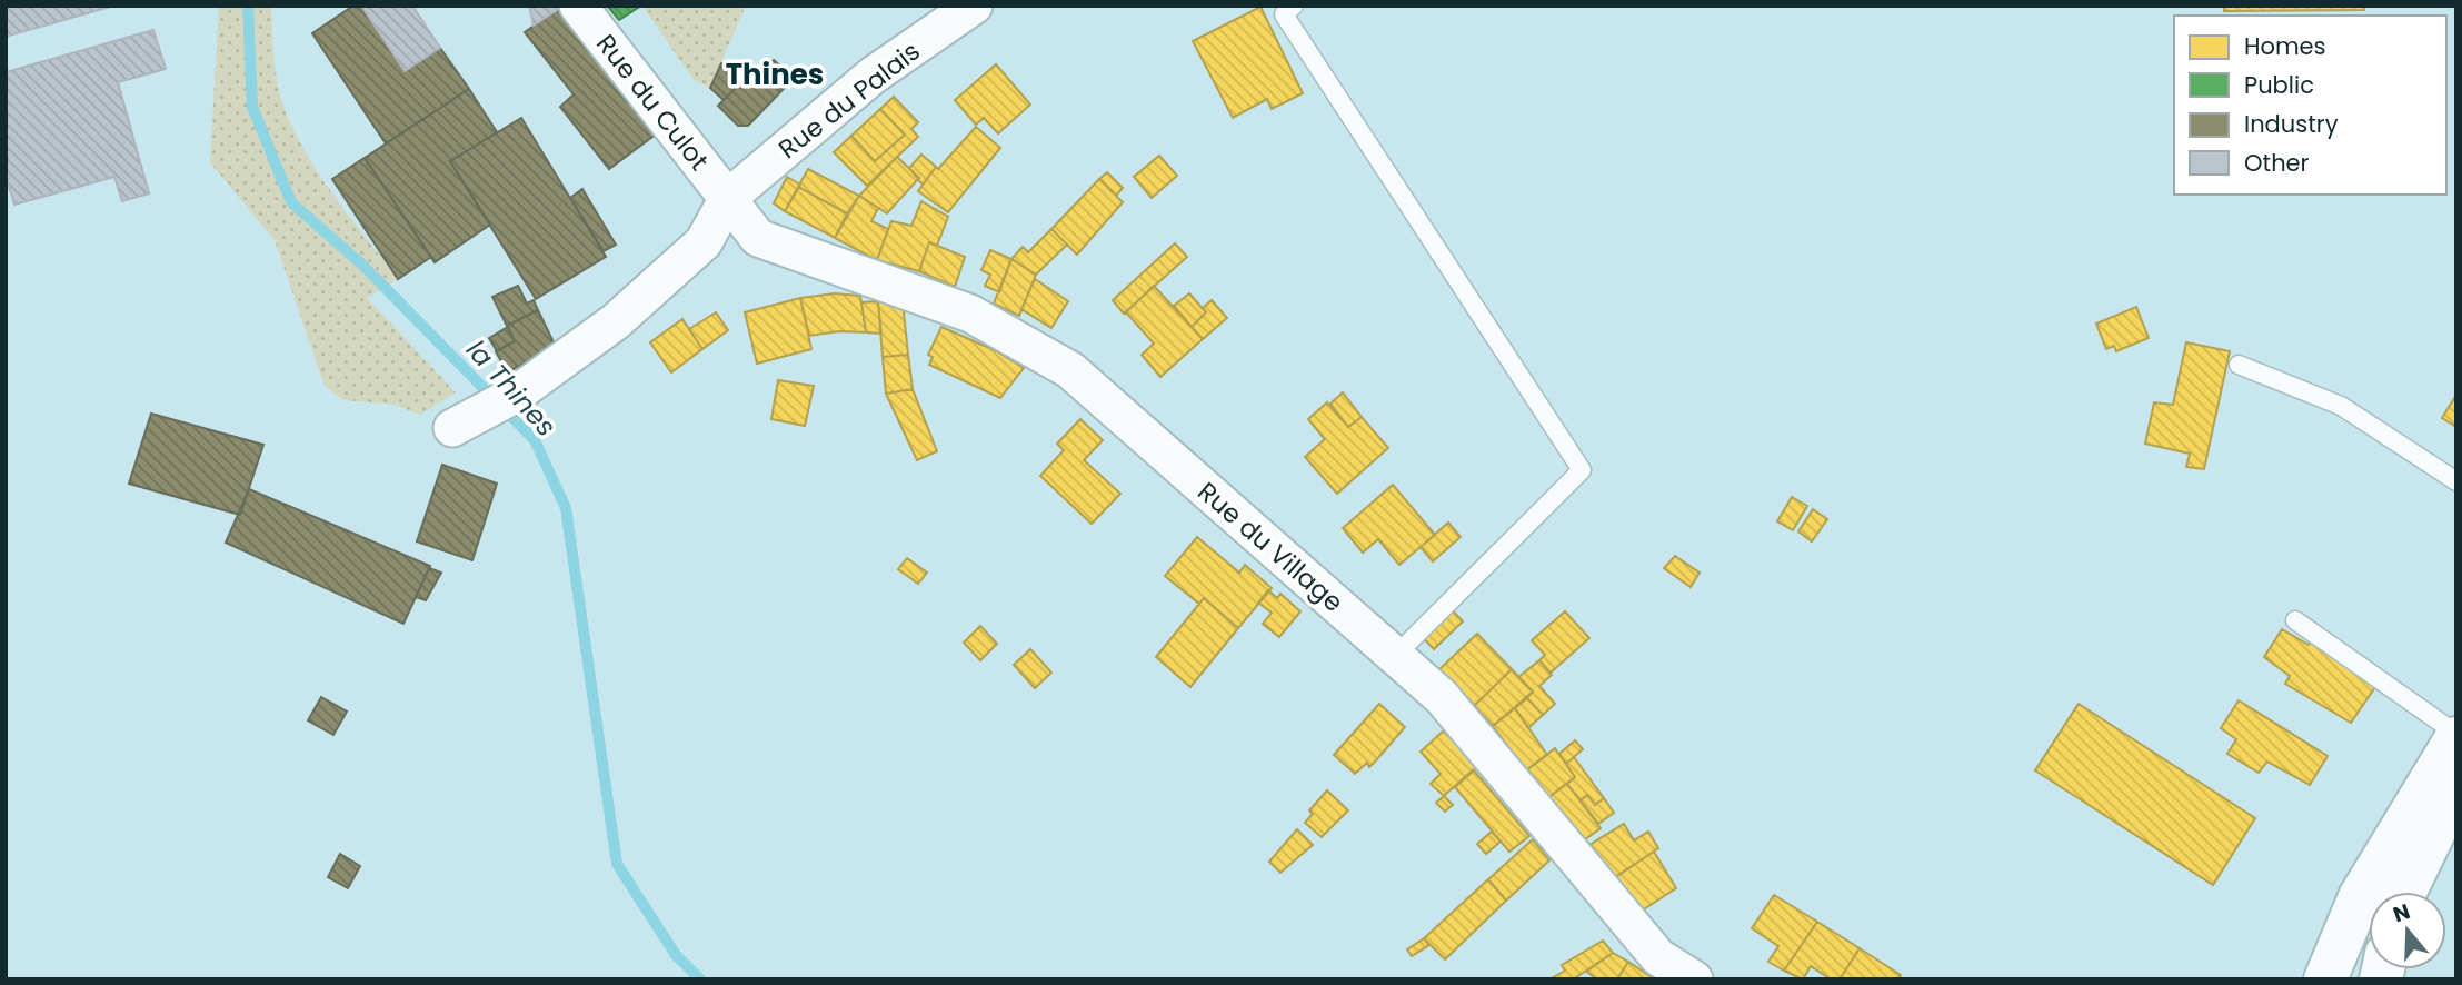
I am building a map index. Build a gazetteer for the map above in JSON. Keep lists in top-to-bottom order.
{
  "streets": {
    "street": ["Rue du Palais", "Rue du Culot", "Rue du Village"]
  },
  "crossings": [
    ["Rue du Palais", "Rue du Culot"]
  ],
  "districts": ["Thines"],
  "water": ["la Thines"],
  "legend": [
    "Homes",
    "Public",
    "Industry",
    "Other"
  ],
  "north": "top"
}
